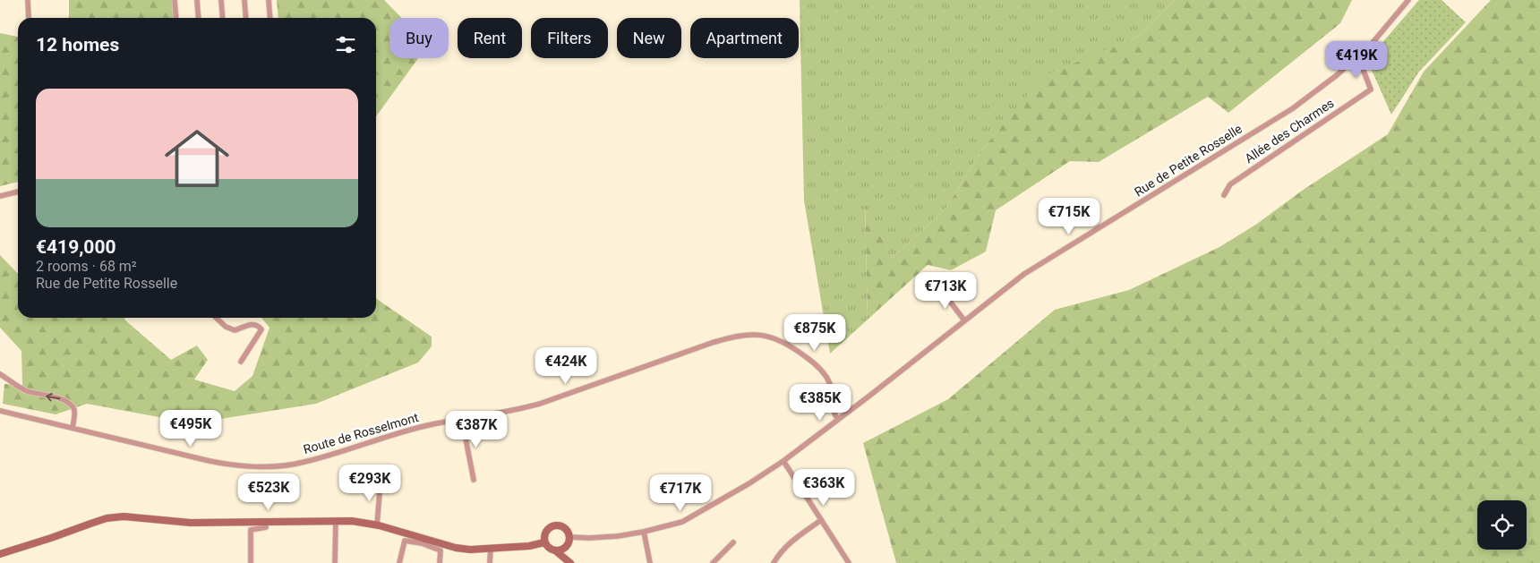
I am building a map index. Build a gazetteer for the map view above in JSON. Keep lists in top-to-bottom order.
{
  "streets": {
    "street": ["Allée des Charmes", "Rue de Petite Rosselle", "Route de Rosselmont"]
  },
  "crossings": [
    ["Allée des Charmes", "Rue de Petite Rosselle"],
    ["Rue de Petite Rosselle", "Route de Rosselmont"]
  ],
  "page": {
    "chip": [
      "Buy",
      "Rent",
      "Filters",
      "New",
      "Apartment"
    ],
    "heading": "12 homes",
    "price": [
      "€419K",
      "€715K",
      "€713K",
      "€875K",
      "€424K",
      "€385K",
      "€495K",
      "€387K",
      "€293K",
      "€363K",
      "€523K",
      "€717K"
    ],
    "list": [
      {
        "name": "€419,000",
        "note": "2 rooms · 68 m² · Rue de Petite Rosselle"
      }
    ]
  }
}
